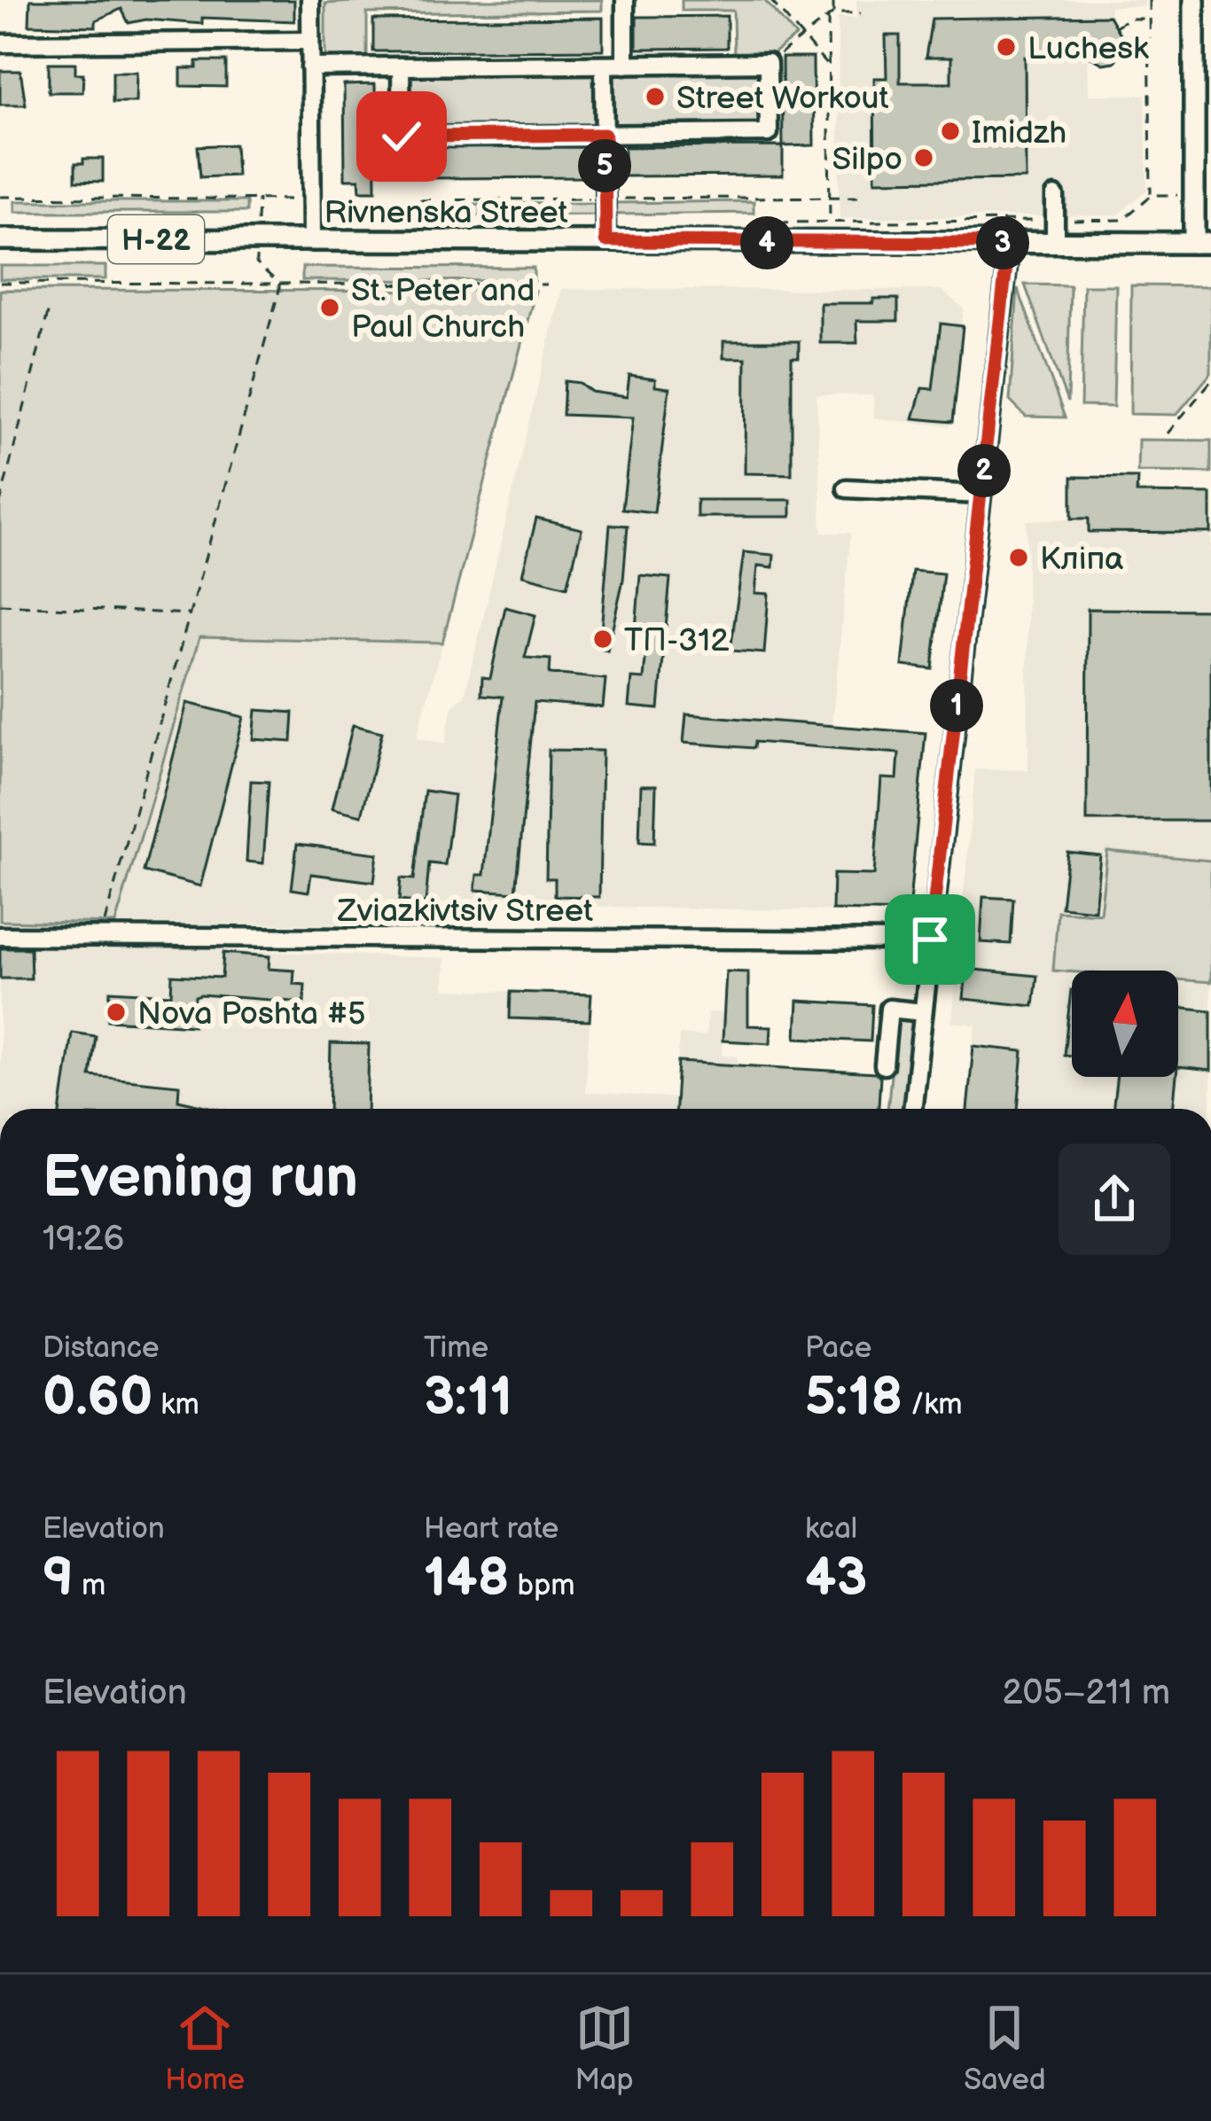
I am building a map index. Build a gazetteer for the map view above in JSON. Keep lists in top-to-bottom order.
{
  "streets": {
    "main road": ["Rivnenska Street", "Н-22"],
    "street": ["Zviazkivtsiv Street"]
  },
  "places": [
    "Luchesk",
    "Street Workout",
    "Imidzh",
    "Silpo",
    "St. Peter and Paul Church",
    "Кліпа",
    "ТП-312",
    "Nova Poshta #5"
  ],
  "north": "top",
  "page": {
    "pins": [
      "5",
      "3",
      "4",
      "2",
      "1"
    ],
    "heading": ["Evening run", "19:26"],
    "stats": [
      ["Distance", "0.60 km"],
      ["Time", "3:11"],
      ["Pace", "5:18 /km"],
      ["Elevation", "9 m"],
      ["Heart rate", "148 bpm"],
      ["kcal", "43"]
    ],
    "chart": ["Elevation", "205–211 m"],
    "tabs": ["Home", "Map", "Saved"]
  }
}
